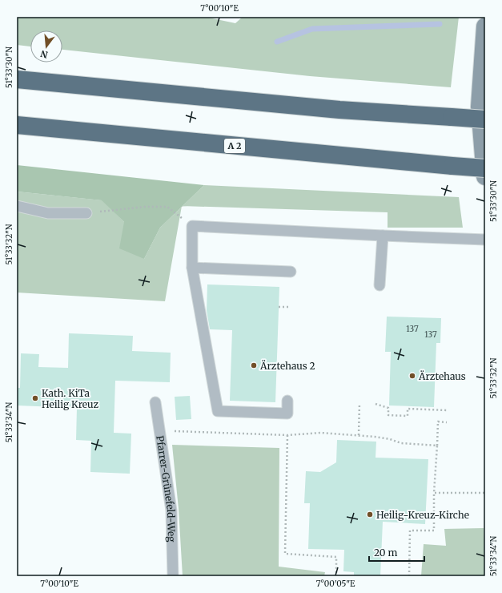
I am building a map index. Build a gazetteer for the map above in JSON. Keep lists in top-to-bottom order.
{
  "streets": {
    "highway": ["A 2"],
    "lane": ["Pfarrer-Grünefeld-Weg"]
  },
  "places": [
    "Ärztehaus 2",
    "Ärztehaus",
    "Kath. KiTa Heilig Kreuz",
    "Heilig-Kreuz-Kirche"
  ],
  "house_numbers": ["137", "137"],
  "scale_bar": "20 m",
  "north": "bottom",
  "coordinates": [
    "7°00'10\"E",
    "51°33'30\"N",
    "51°33'32\"N",
    "51°33'34\"N",
    "7°00'05\"E"
  ]
}
